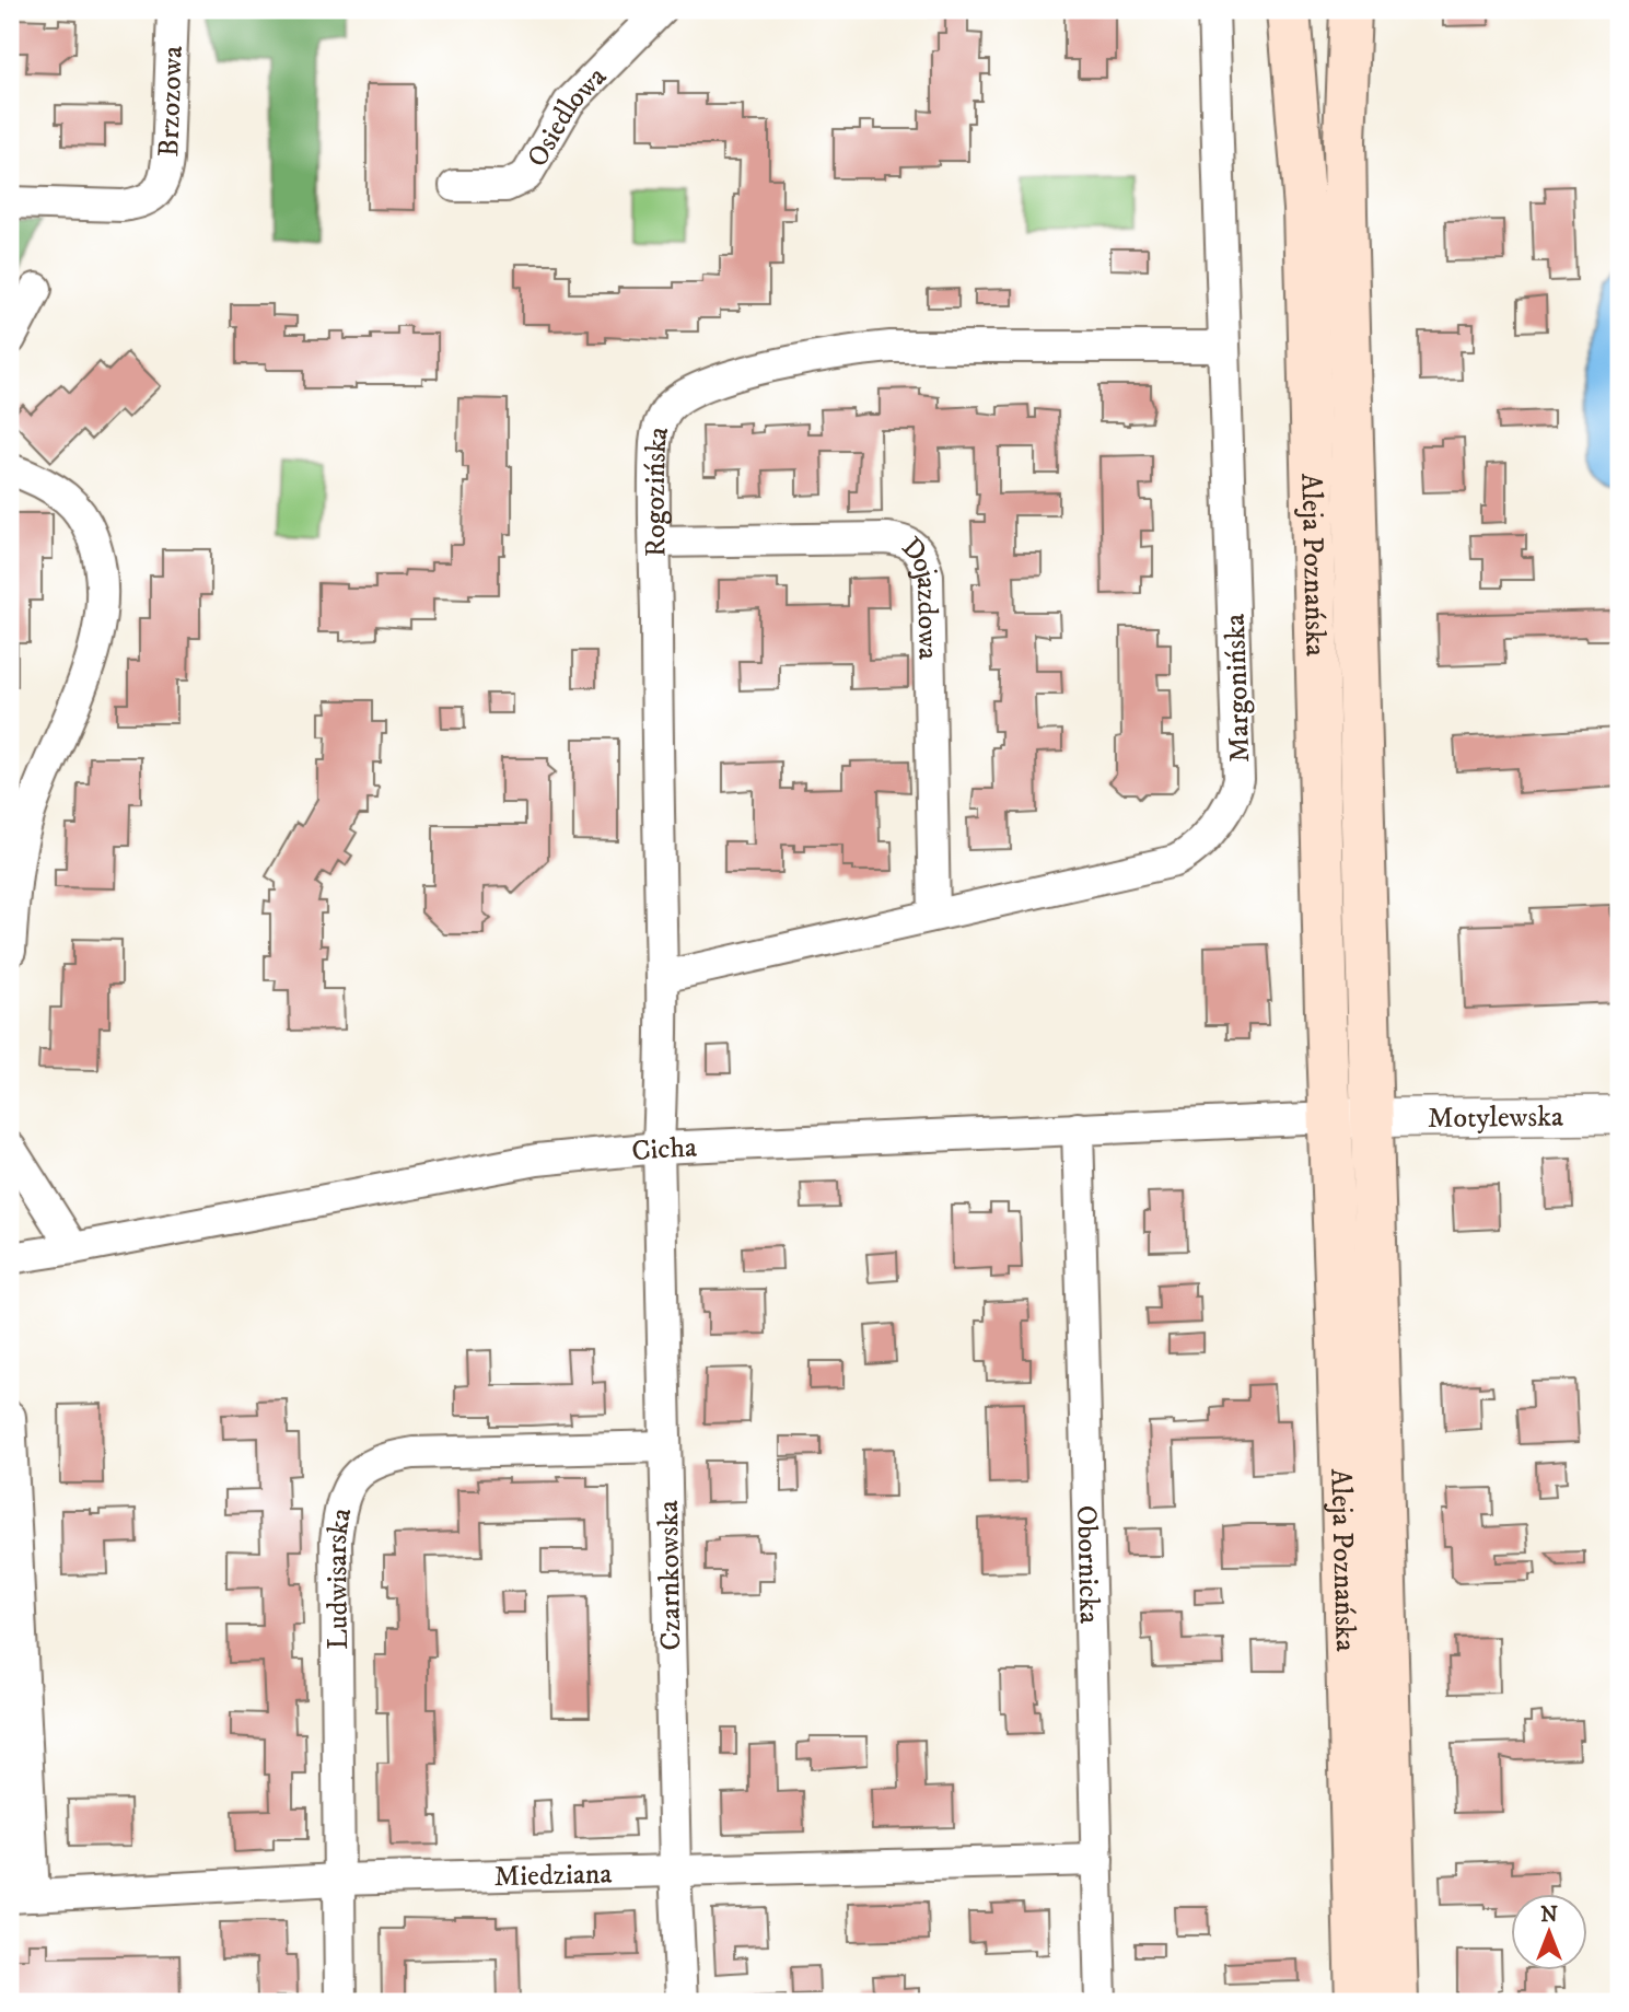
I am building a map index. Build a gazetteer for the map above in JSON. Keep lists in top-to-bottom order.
{
  "streets": {
    "main road": ["Aleja Poznańska"],
    "street": [
      "Brzozowa",
      "Osiedlowa",
      "Rogozińska",
      "Dojazdowa",
      "Margonińska",
      "Motylewska",
      "Cicha",
      "Obornicka",
      "Czarnkowska",
      "Ludwisarska",
      "Miedziana"
    ]
  },
  "crossings": [
    ["Rogozińska", "Dojazdowa"],
    ["Rogozińska", "Margonińska"],
    ["Rogozińska", "Cicha"],
    ["Rogozińska", "Czarnkowska"],
    ["Aleja Poznańska", "Motylewska"],
    ["Aleja Poznańska", "Cicha"],
    ["Dojazdowa", "Margonińska"],
    ["Cicha", "Obornicka"],
    ["Cicha", "Czarnkowska"],
    ["Obornicka", "Miedziana"],
    ["Czarnkowska", "Ludwisarska"],
    ["Czarnkowska", "Miedziana"],
    ["Ludwisarska", "Miedziana"]
  ],
  "north": "top"
}
